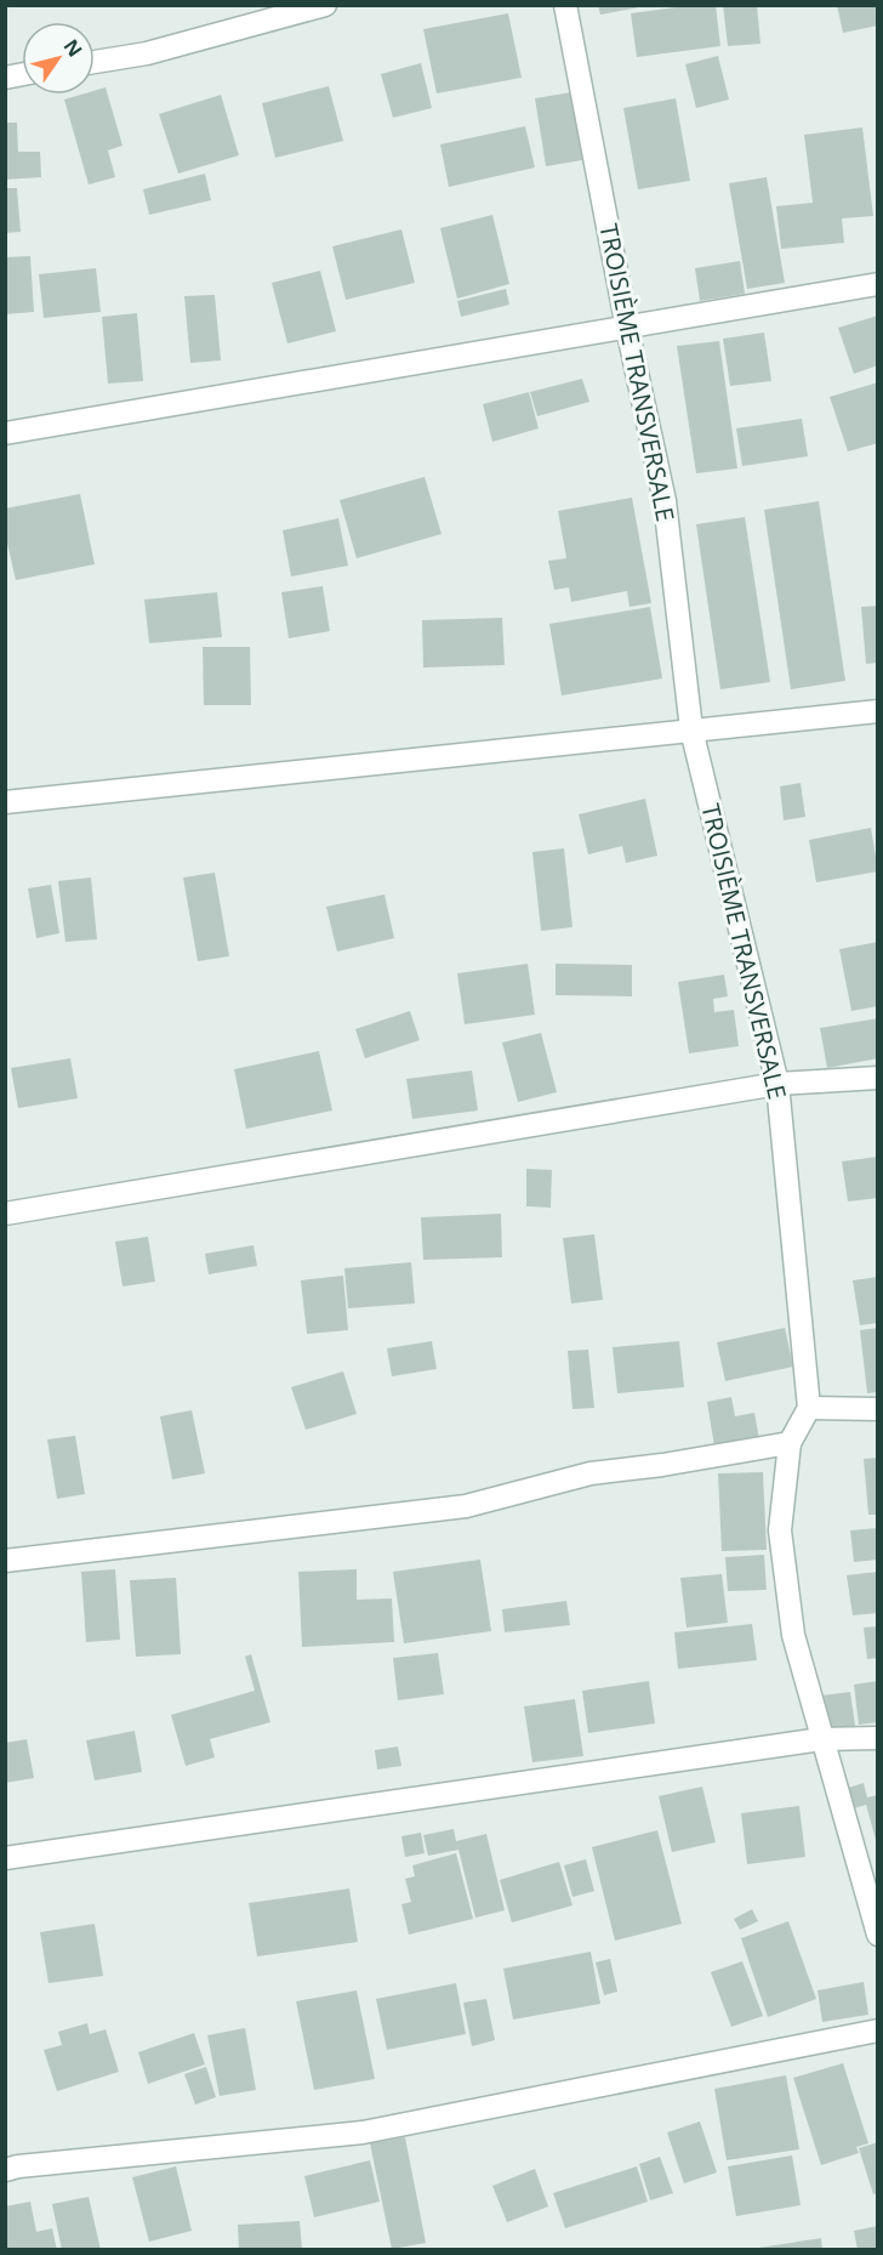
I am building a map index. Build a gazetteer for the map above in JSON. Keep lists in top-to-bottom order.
{
  "streets": {
    "street": ["TROISIÈME TRANSVERSALE"]
  },
  "north": "top right"
}
